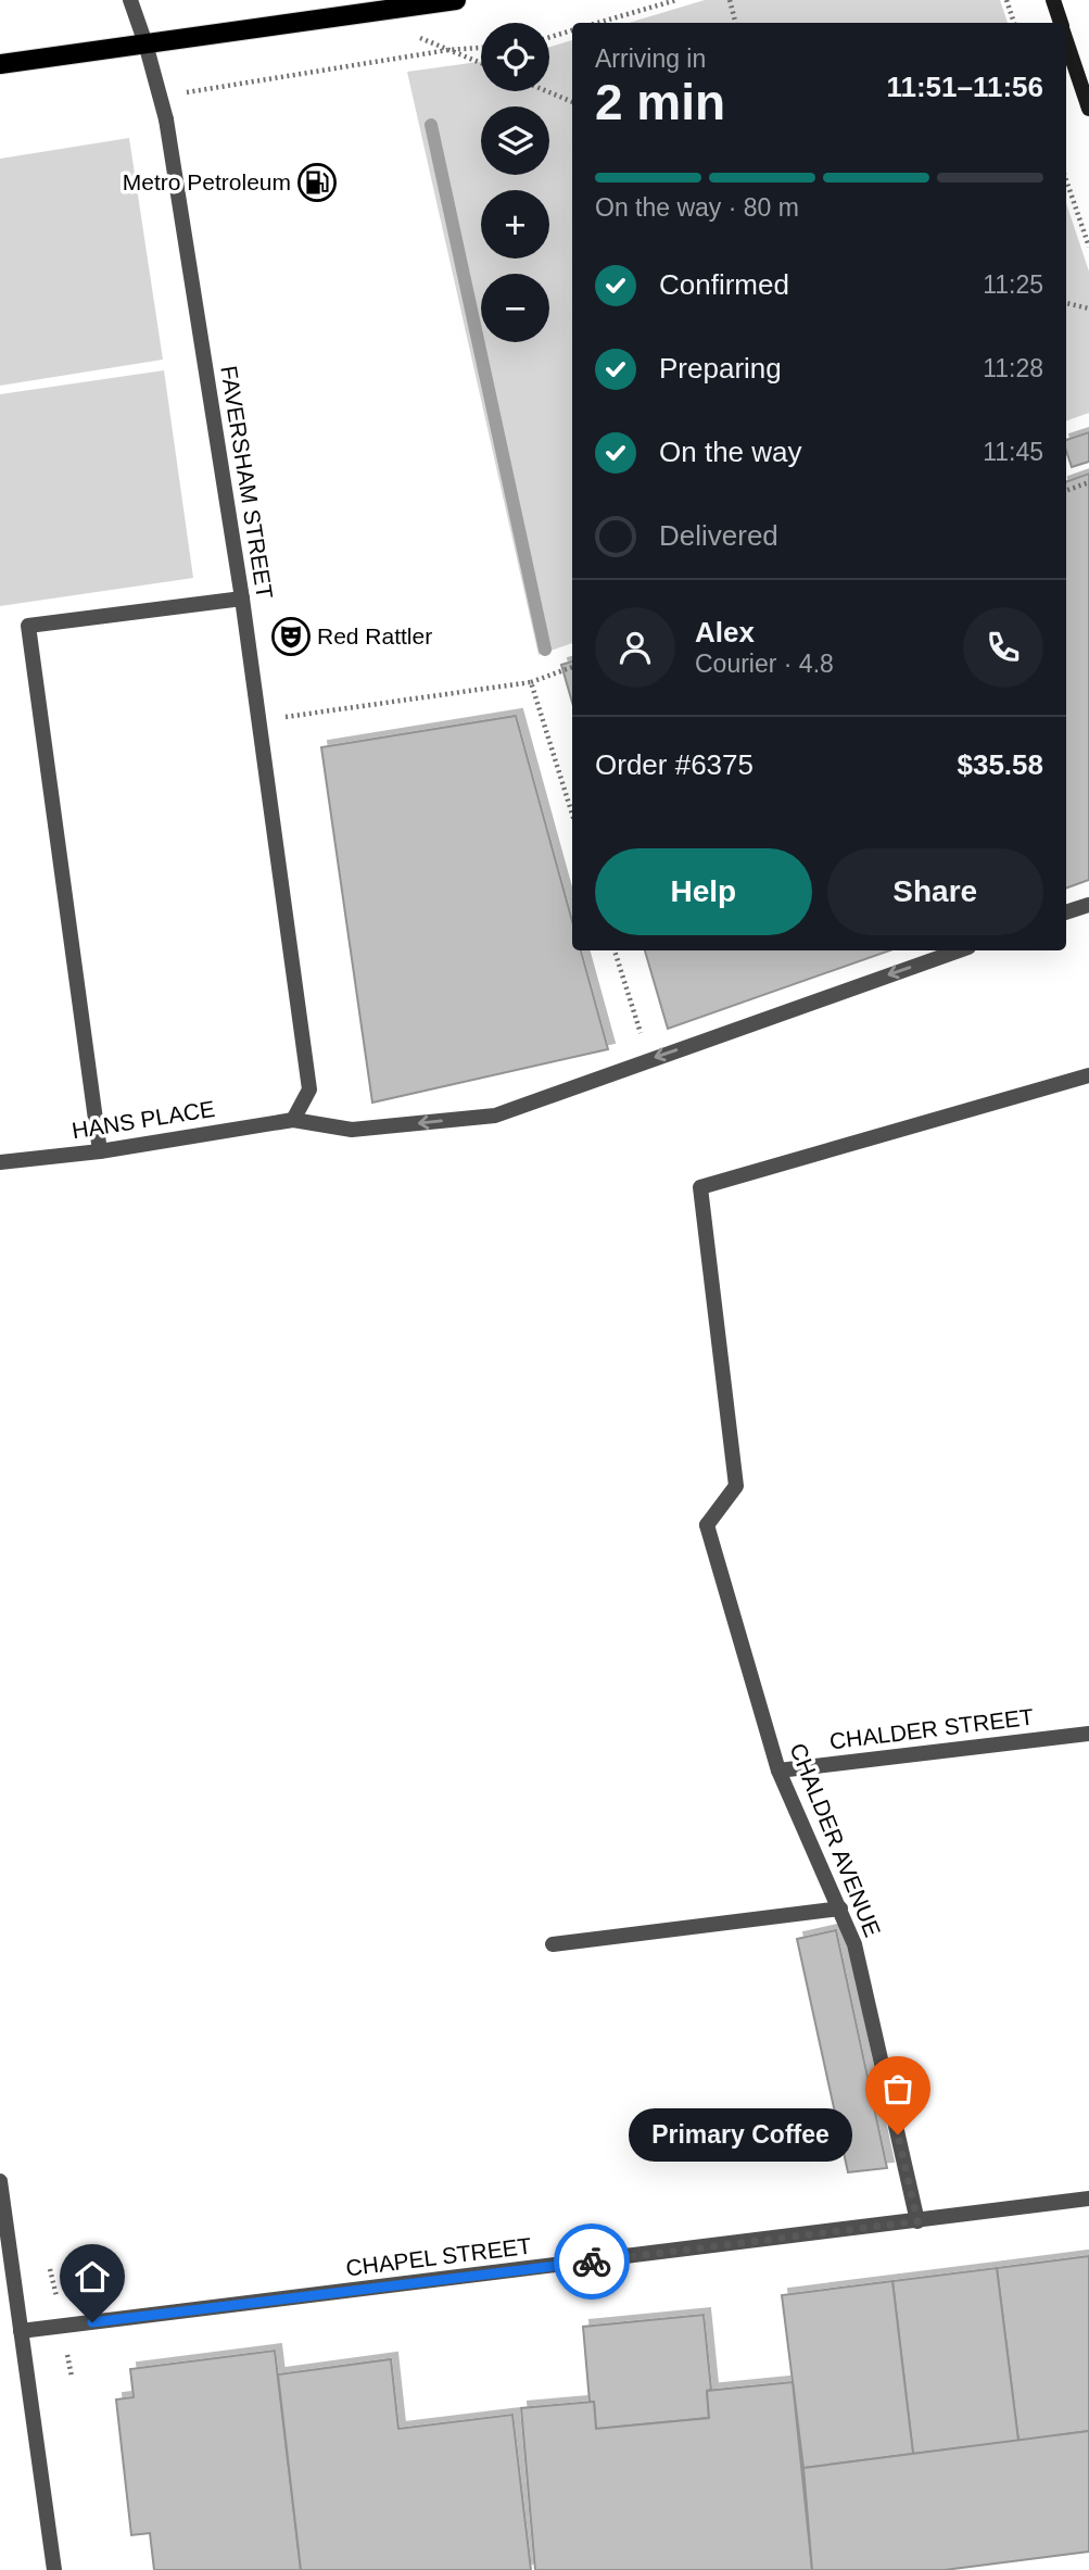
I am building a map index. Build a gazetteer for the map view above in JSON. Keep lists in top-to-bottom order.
{
  "streets": {
    "street": [
      "FAVERSHAM STREET",
      "HANS PLACE",
      "CHALDER STREET",
      "CHALDER AVENUE",
      "CHAPEL STREET"
    ]
  },
  "crossings": [
    ["FAVERSHAM STREET", "HANS PLACE"],
    ["CHALDER STREET", "CHALDER AVENUE"],
    ["CHALDER AVENUE", "CHAPEL STREET"]
  ],
  "one_way": ["HANS PLACE"],
  "places": {
    "fuel station": ["Metro Petroleum"],
    "theatre": ["Red Rattler"],
    "other": ["Primary Coffee"]
  },
  "page": {
    "map_buttons": ["+", "−"],
    "heading": ["2 min", "Arriving in", "11:51–11:56"],
    "panel": [
      "Alex",
      "Courier · 4.8",
      "Order #6375",
      "$35.58"
    ],
    "bar": "On the way · 80 m",
    "list": [
      ["Confirmed", "11:25"],
      ["Preparing", "11:28"],
      ["On the way", "11:45"],
      "Delivered"
    ],
    "buttons": ["Help", "Share"],
    "bubble": "Primary Coffee"
  }
}
